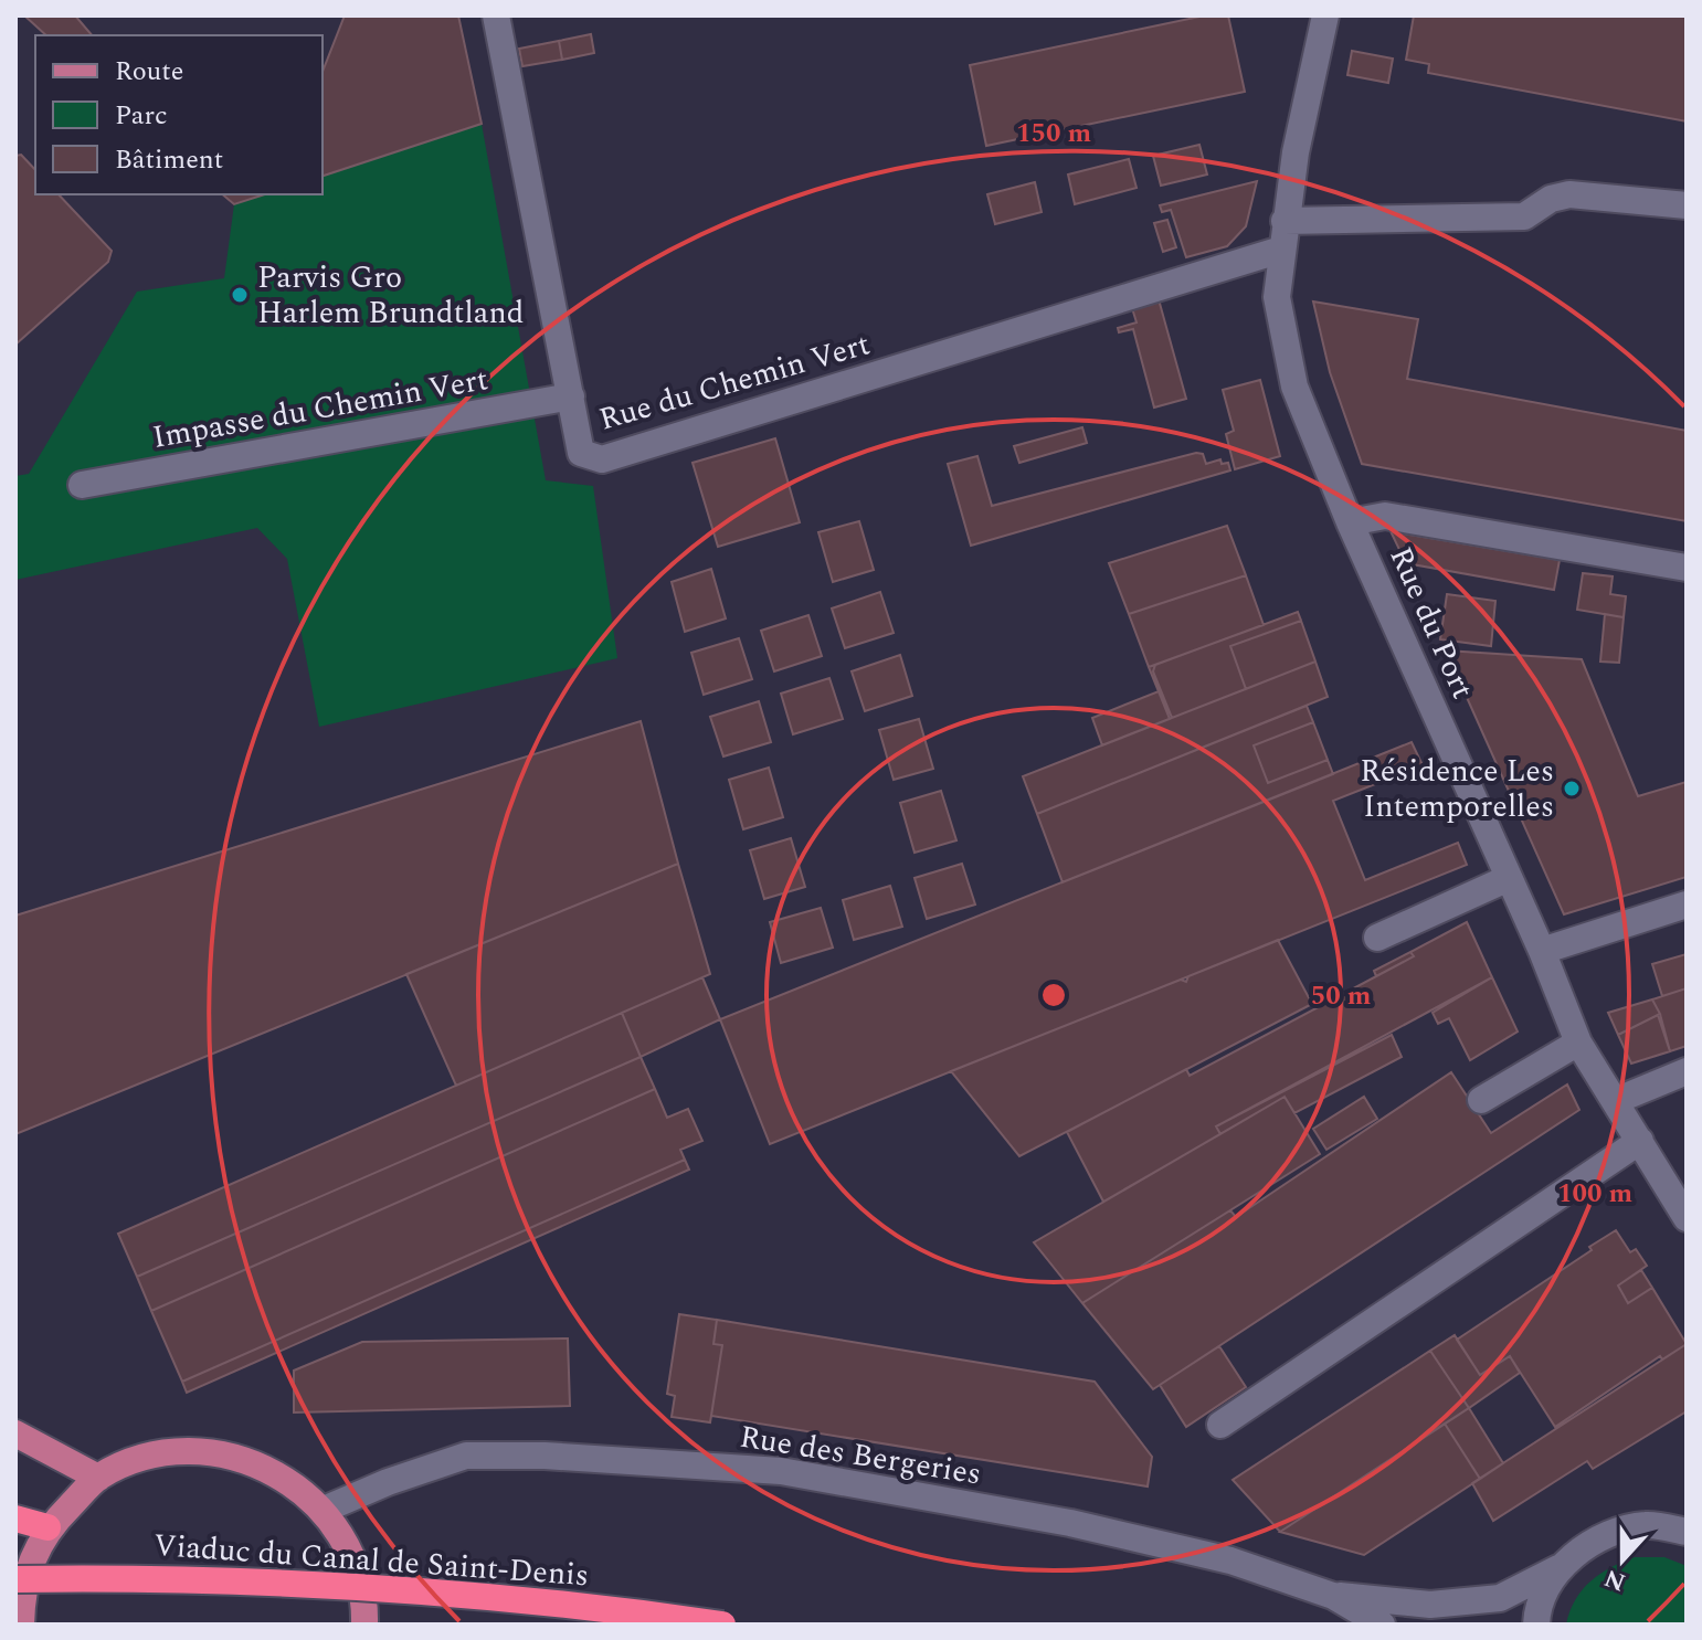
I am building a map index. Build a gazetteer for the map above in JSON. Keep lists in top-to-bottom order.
{
  "streets": {
    "highway": ["Viaduc du Canal de Saint-Denis"],
    "street": [
      "Rue du Chemin Vert",
      "Impasse du Chemin Vert",
      "Rue du Port",
      "Rue des Bergeries"
    ]
  },
  "crossings": [
    ["Rue du Chemin Vert", "Impasse du Chemin Vert"],
    ["Rue du Chemin Vert", "Rue du Port"]
  ],
  "places": ["Parvis Gro Harlem Brundtland", "Résidence Les Intemporelles"],
  "legend": ["Route", "Parc", "Bâtiment"],
  "north": "bottom",
  "rings": ["150 m", "50 m", "100 m"]
}
